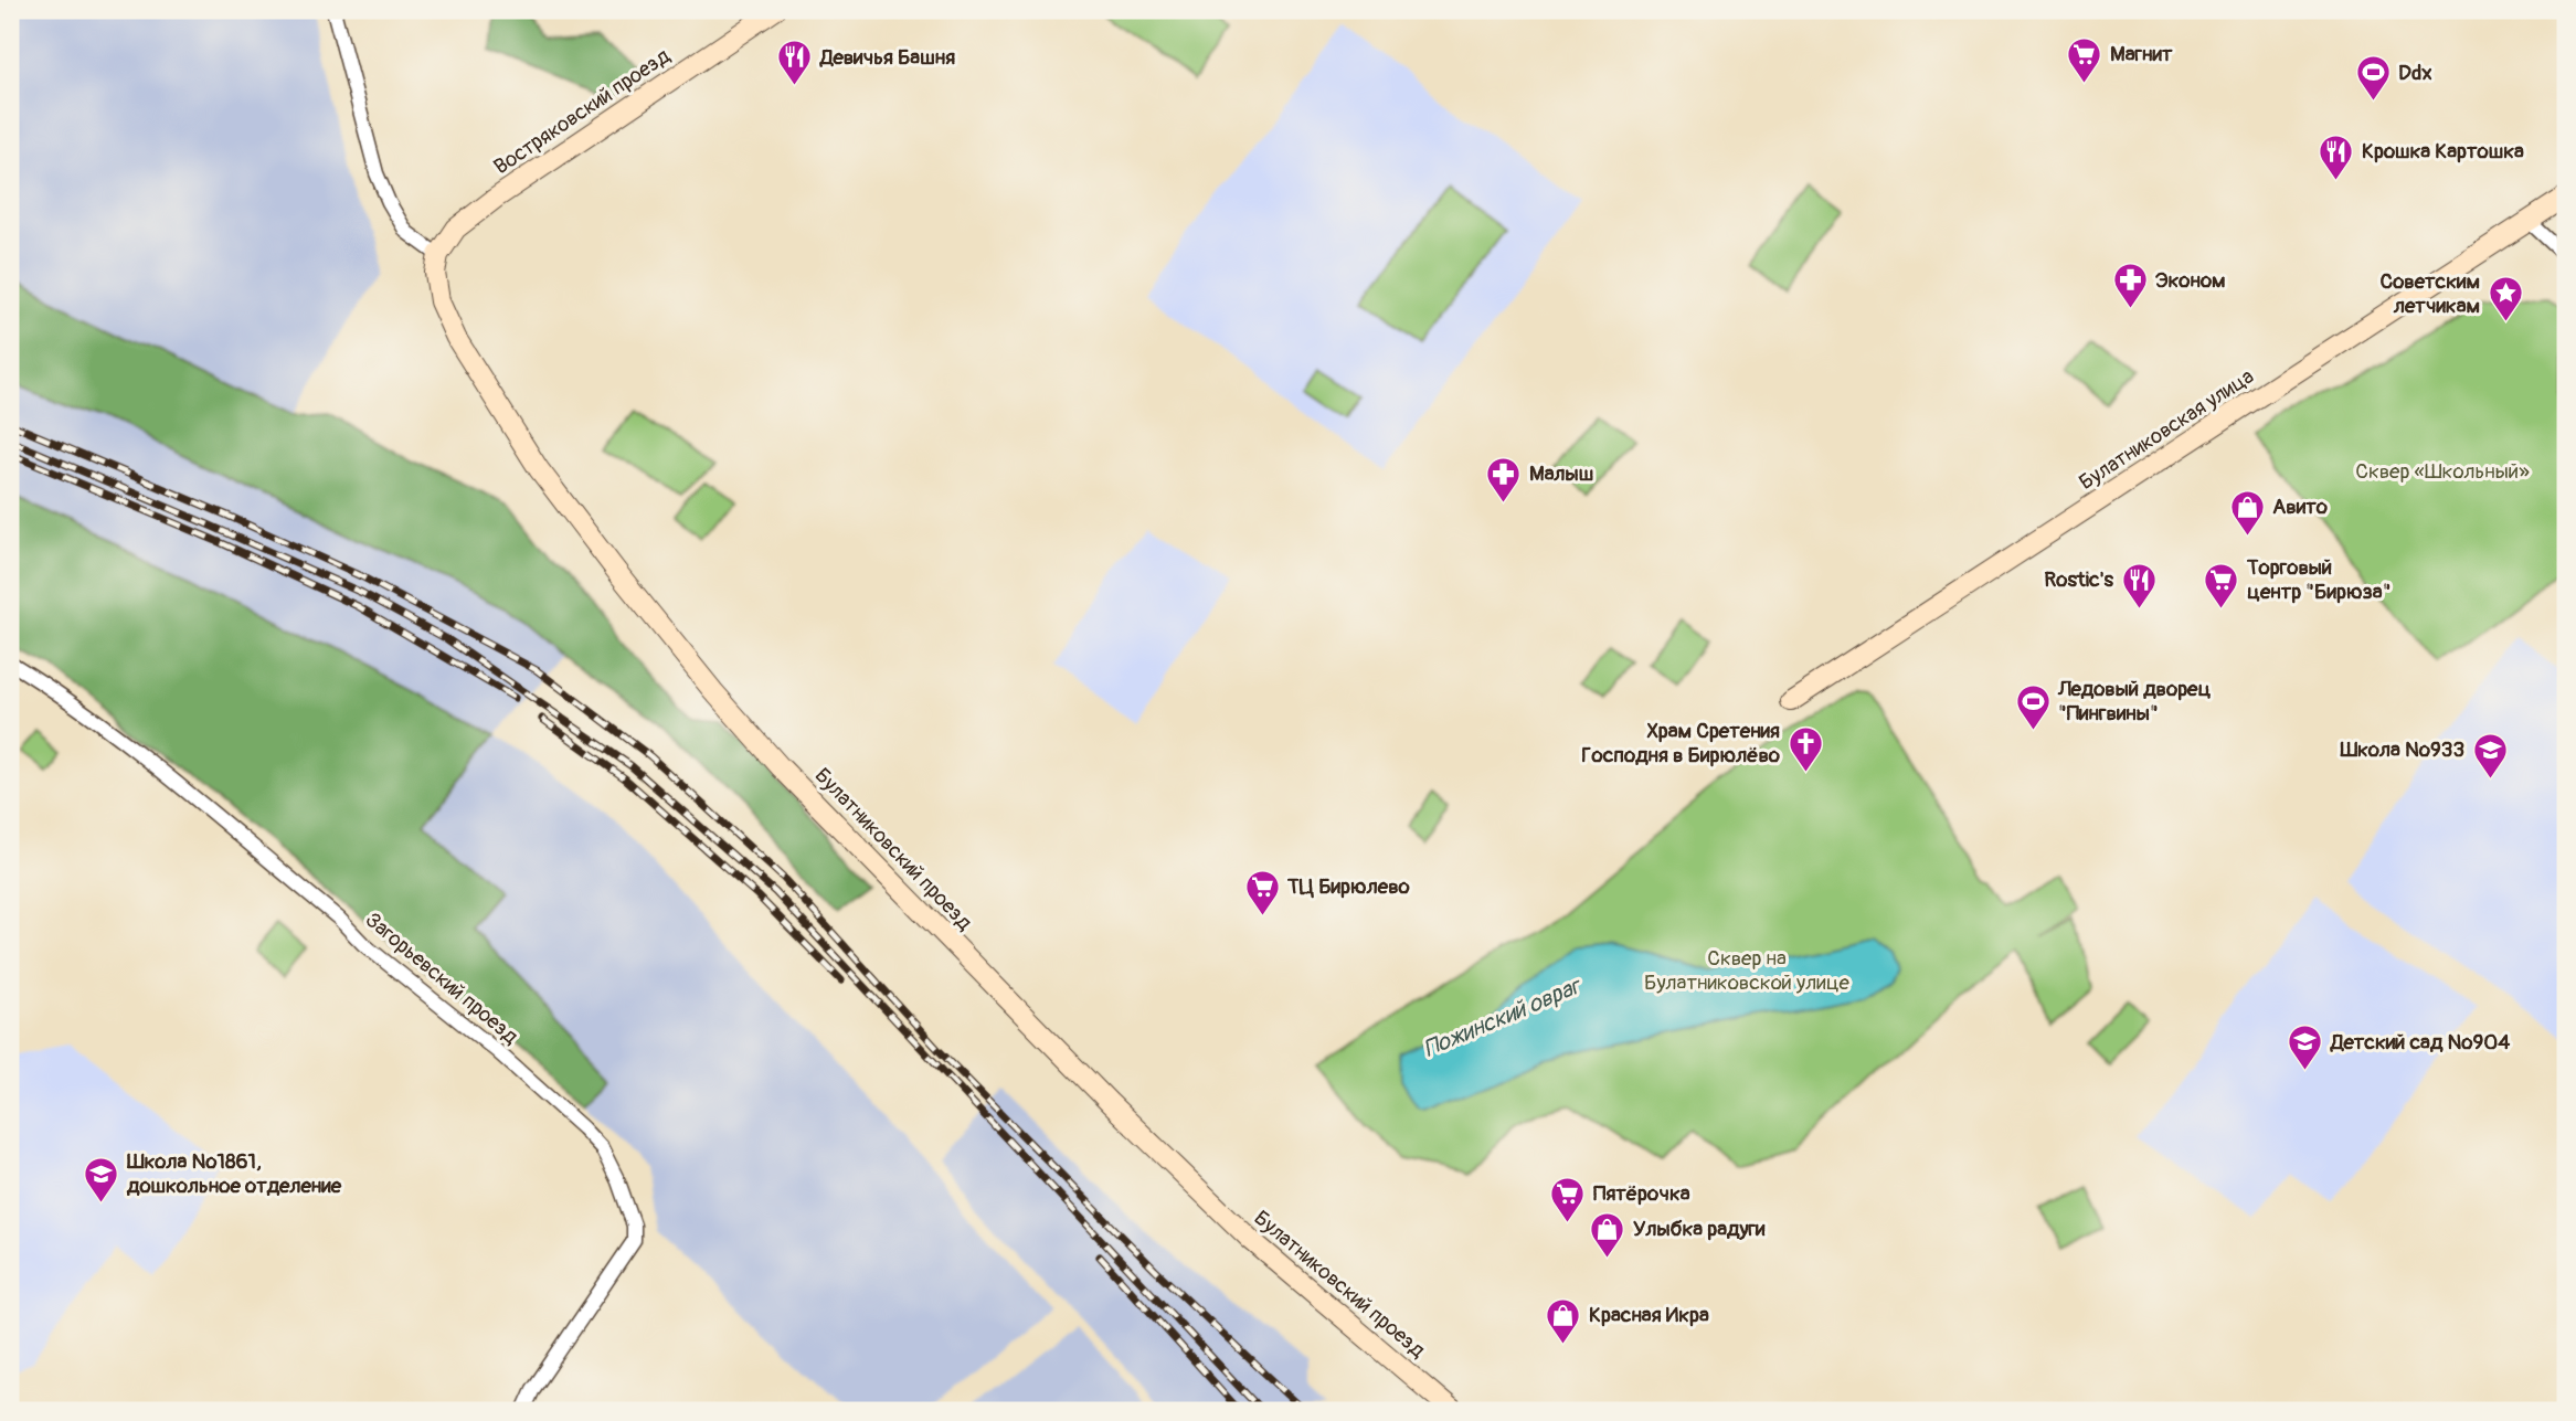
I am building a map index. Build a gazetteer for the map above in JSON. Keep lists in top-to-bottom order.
{
  "streets": {
    "street": [
      "Востряковский проезд",
      "Булатниковская улица",
      "Булатниковский проезд",
      "Загорьевский проезд"
    ]
  },
  "crossings": [
    ["Востряковский проезд", "Булатниковский проезд"]
  ],
  "water": ["Пожинский овраг"],
  "parks": ["Сквер «Школьный»", "Сквер на Булатниковской улице"],
  "places": {
    "supermarket": [
      "Магнит",
      "Торговый центр \"Бирюза\"",
      "ТЦ Бирюлево",
      "Пятёрочка"
    ],
    "restaurant": ["Девичья Башня", "Крошка Картошка", "Rostic's"],
    "sports": ["Ddx", "Ледовый дворец \"Пингвины\""],
    "pharmacy": ["Эконом", "Малыш"],
    "place": ["Cоветским летчикам"],
    "shop": ["Авито", "Улыбка радуги", "Красная Икра"],
    "church": ["Храм Сретения Господня в Бирюлёво"],
    "school or university": ["Школа №933", "Детский сад №904", "Школа №1861, дошкольное отделение"]
  }
}
